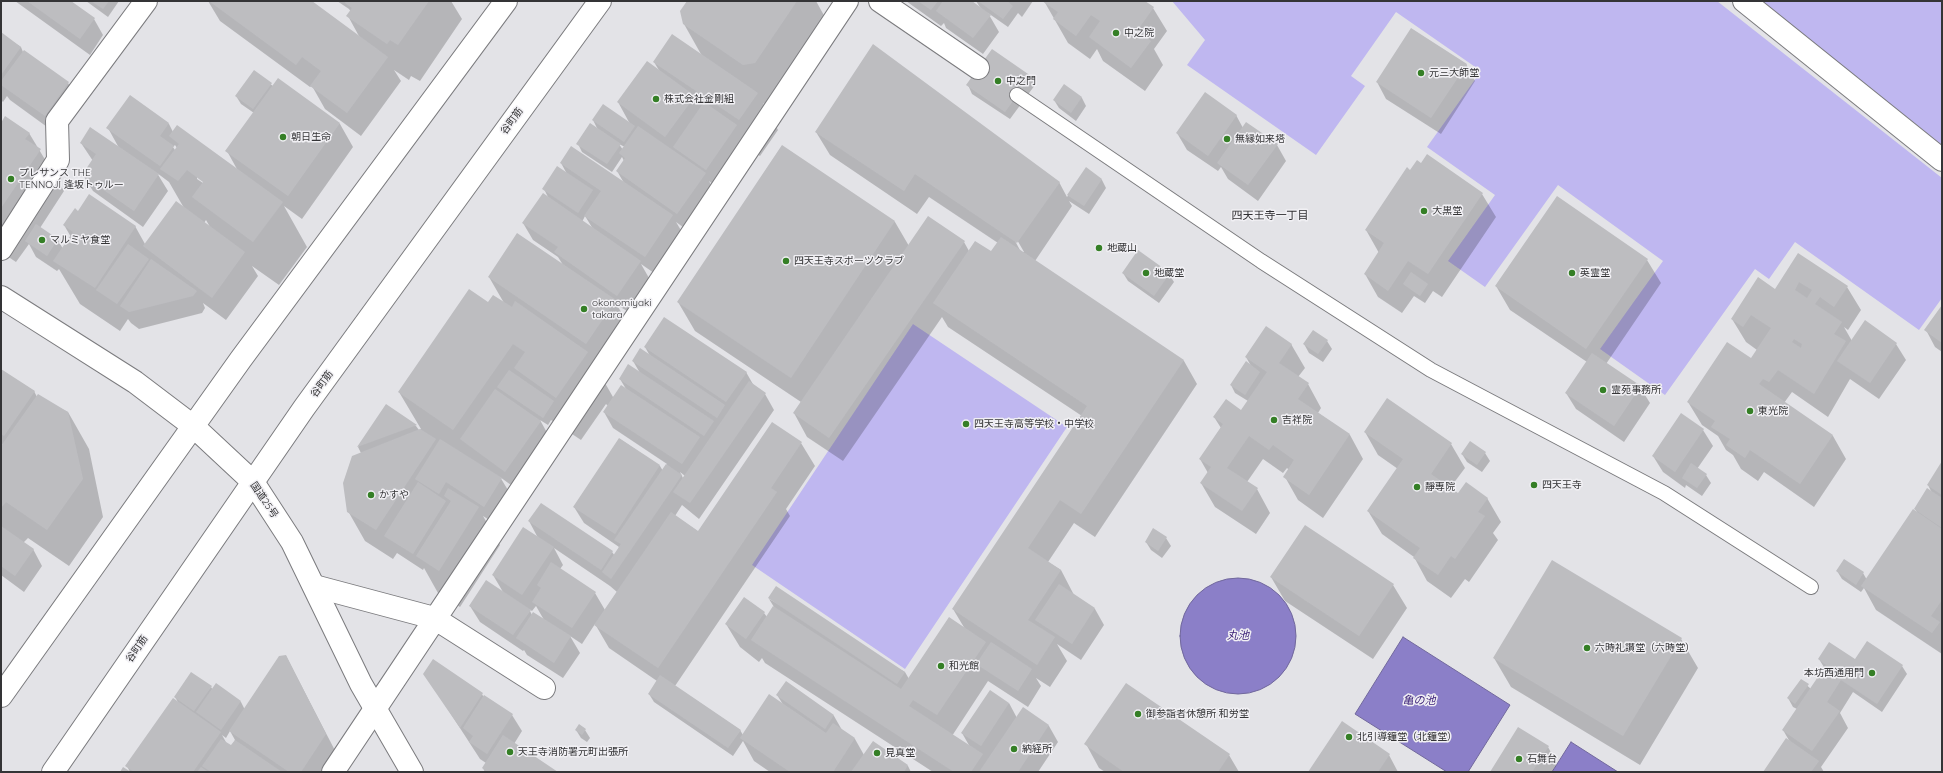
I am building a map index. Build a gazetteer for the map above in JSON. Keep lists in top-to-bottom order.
{
  "streets": {
    "main road": ["谷町筋", "国道25号"]
  },
  "crossings": [
    ["谷町筋", "国道25号"]
  ],
  "districts": ["四天王寺一丁目"],
  "water": ["丸池", "亀の池"],
  "places": [
    "中之院",
    "元三大師堂",
    "中之門",
    "株式会社金剛組",
    "朝日生命",
    "無縁如来塔",
    "プレサンス THE TENNOJI 逢坂トゥルー",
    "大黒堂",
    "マルミヤ食堂",
    "地蔵山",
    "四天王寺スポーツクラブ",
    "地蔵堂",
    "英霊堂",
    "okonomiyaki takara",
    "霊苑事務所",
    "東光院",
    "吉祥院",
    "四天王寺高等学校・中学校",
    "四天王寺",
    "靜専院",
    "かすや",
    "六時礼讃堂（六時堂）",
    "和光館",
    "本坊西通用門",
    "御参詣者休憩所 和労堂",
    "北引導鐘堂（北鐘堂）",
    "納経所",
    "天王寺消防署元町出張所",
    "見真堂",
    "石舞台"
  ]
}
